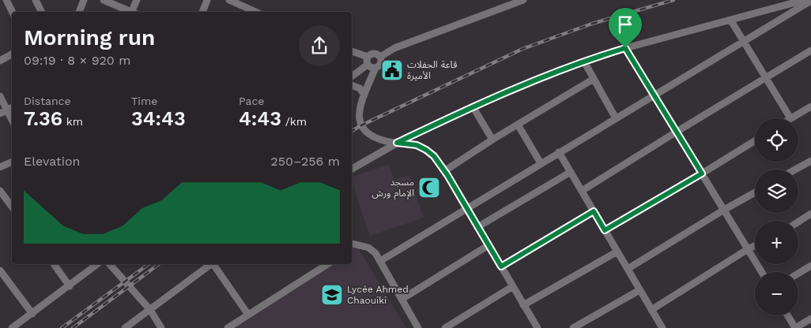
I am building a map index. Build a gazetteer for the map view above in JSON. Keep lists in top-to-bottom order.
{
  "places": {
    "public building": ["قاعة الحفلات الأميرة"],
    "mosque": ["مسجد الإمام ورش"],
    "school or university": ["Lycée Ahmed Chaouiki"]
  },
  "page": {
    "heading": ["Morning run", "09:19 · 8 × 920 m"],
    "stats": [
      ["Distance", "7.36 km"],
      ["Time", "34:43"],
      ["Pace", "4:43 /km"]
    ],
    "map_buttons": ["+", "−"],
    "chart": ["Elevation", "250–256 m"]
  }
}
